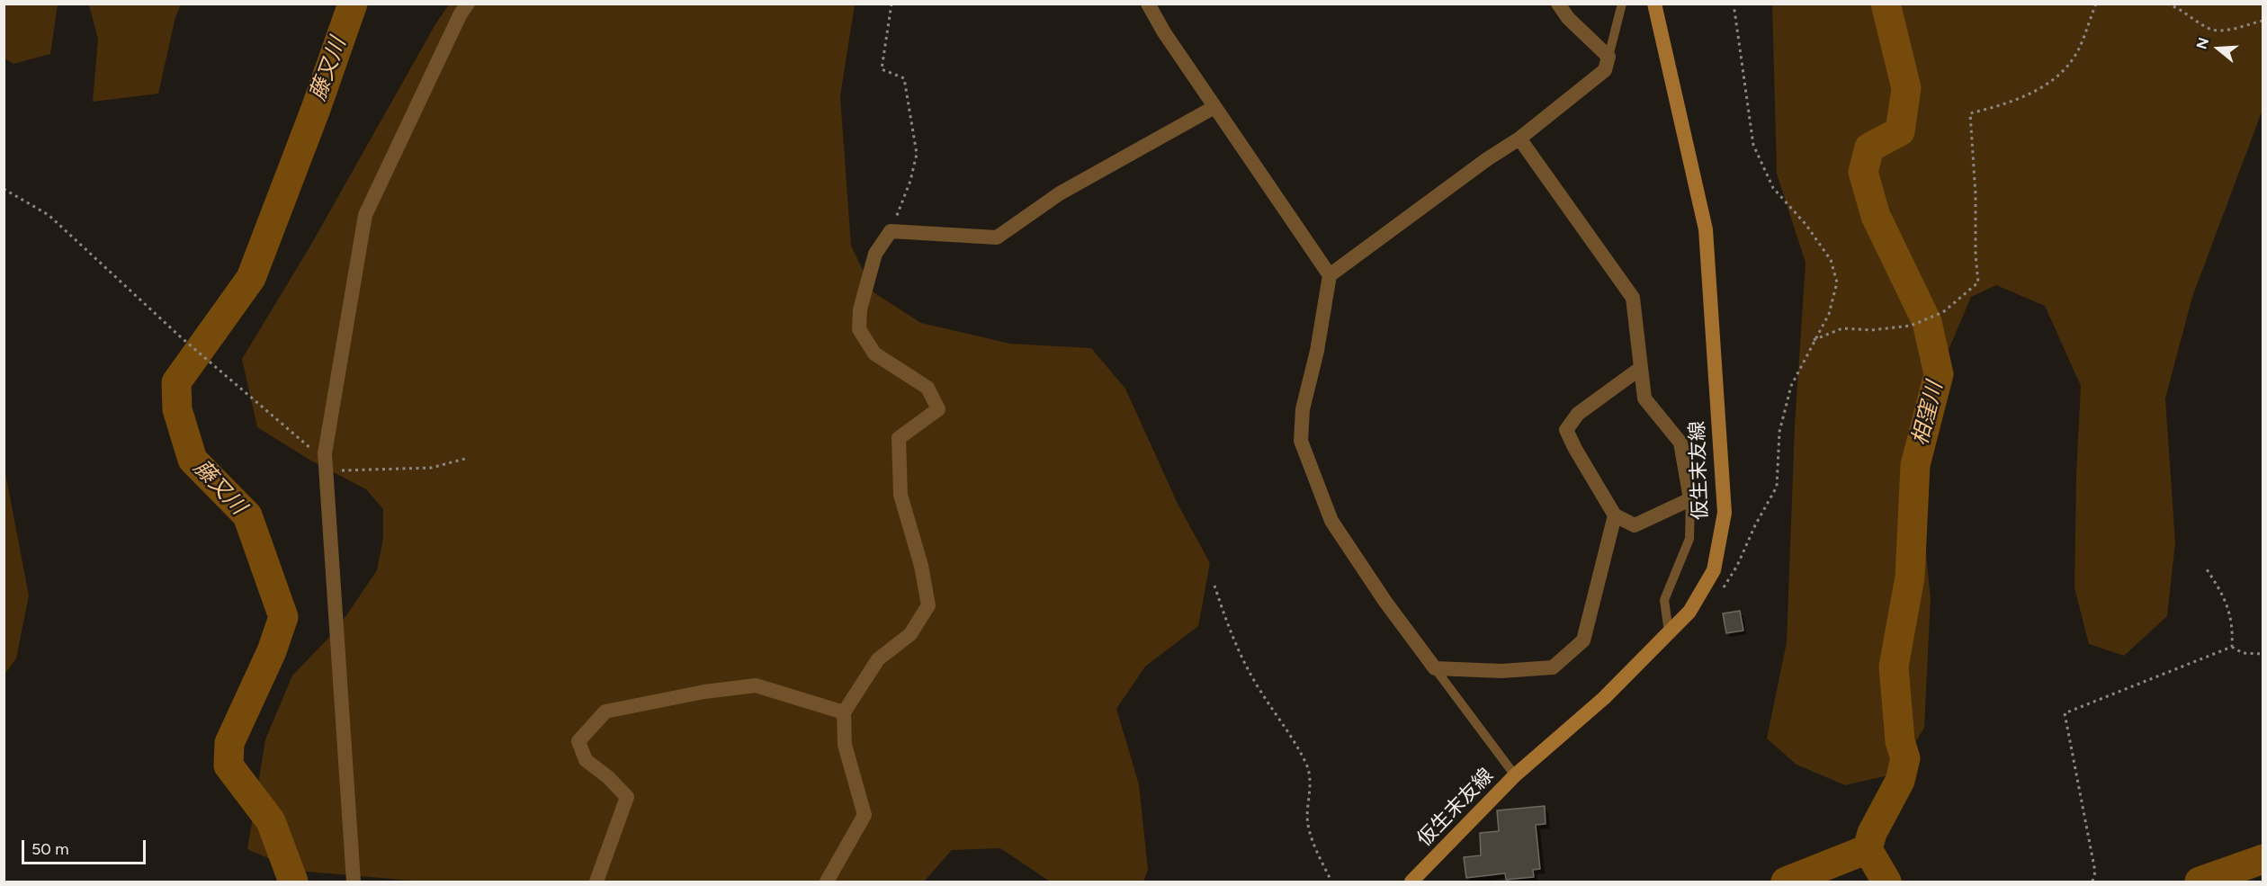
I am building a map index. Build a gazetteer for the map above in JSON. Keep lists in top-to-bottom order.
{
  "streets": {
    "main road": ["仮生末友線"]
  },
  "water": ["藤又川", "相窪川"],
  "scale_bar": "50 m",
  "north": "left"
}
